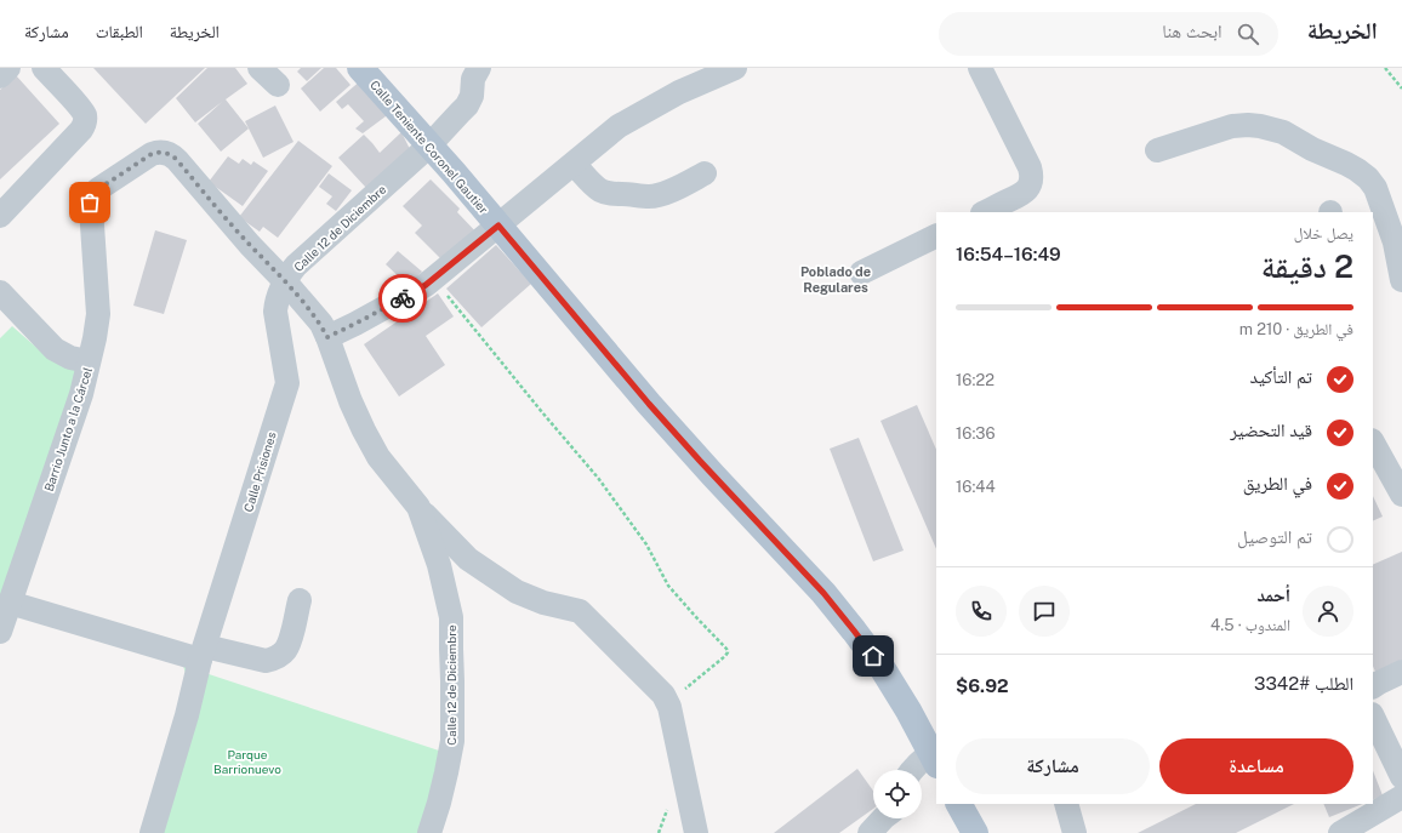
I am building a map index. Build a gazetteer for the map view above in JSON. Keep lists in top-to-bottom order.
{
  "streets": {
    "main road": ["Calle Teniente Coronel Gautier"],
    "street": ["Calle 12 de Diciembre", "Barrio Junto a la Cárcel", "Calle Prisiones"]
  },
  "crossings": [
    ["Calle Teniente Coronel Gautier", "Calle 12 de Diciembre"],
    ["Calle 12 de Diciembre", "Barrio Junto a la Cárcel"],
    ["Calle 12 de Diciembre", "Calle Prisiones"],
    ["Barrio Junto a la Cárcel", "Calle Prisiones"]
  ],
  "districts": ["Poblado de Regulares"],
  "parks": ["Parque Barrionuevo"],
  "page": {
    "header": "الخريطة",
    "search": "ابحث هنا",
    "nav": ["الخريطة", "الطبقات", "مشاركة"],
    "heading": ["2 دقيقة", "يصل خلال", "16:49–16:54"],
    "panel": [
      "أحمد",
      "المندوب · 4.5",
      "الطلب #3342",
      "$6.92"
    ],
    "bar": "في الطريق · 210 m",
    "list": [
      ["تم التأكيد", "16:22"],
      ["قيد التحضير", "16:36"],
      ["في الطريق", "16:44"],
      "تم التوصيل"
    ],
    "buttons": ["مساعدة", "مشاركة"]
  }
}
